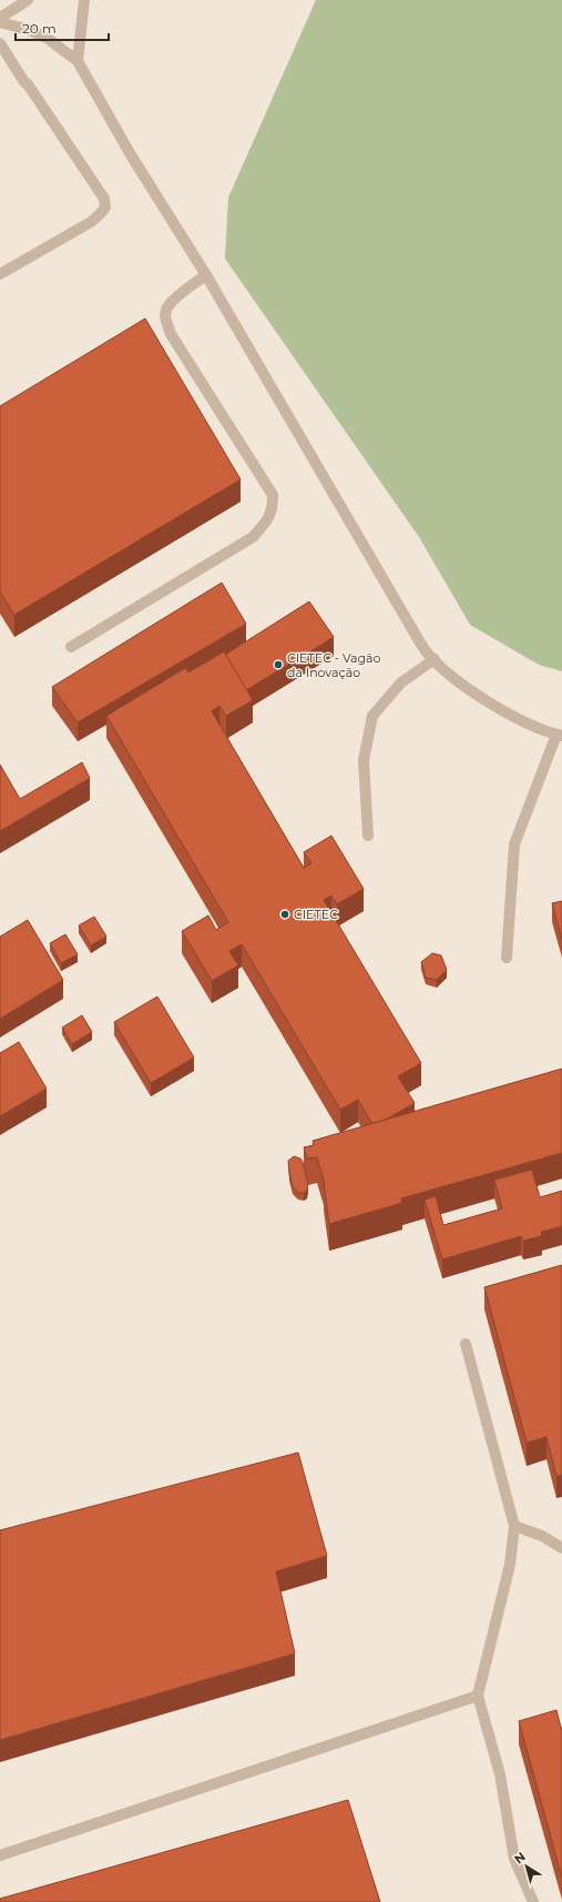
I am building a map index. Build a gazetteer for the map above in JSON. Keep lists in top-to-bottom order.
{
  "places": ["CIETEC - Vagão da Inovação", "CIETEC"],
  "scale_bar": "20 m",
  "north": "top left"
}
